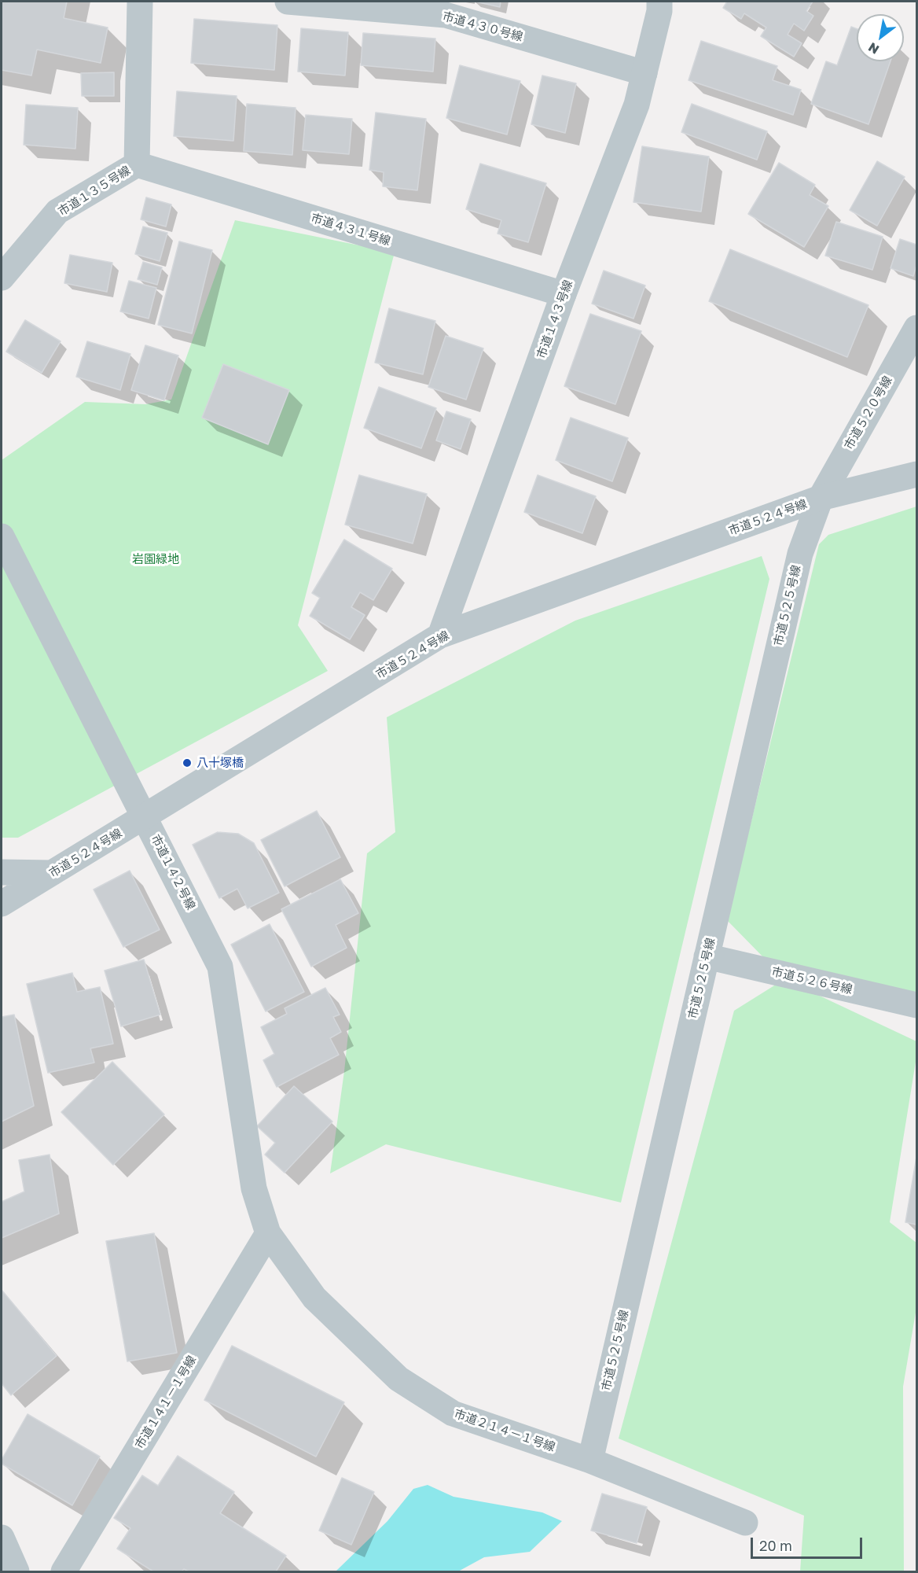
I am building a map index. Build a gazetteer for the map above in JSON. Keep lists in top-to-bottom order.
{
  "streets": {
    "street": [
      "市道４３０号線",
      "市道１３５号線",
      "市道４３１号線",
      "市道１４３号線",
      "市道５２０号線",
      "市道５２４号線",
      "市道５２５号線",
      "市道１４２号線",
      "市道５２６号線",
      "市道１４１－１号線",
      "市道２１４－１号線"
    ]
  },
  "crossings": [
    ["市道４３０号線", "市道１４３号線"],
    ["市道１３５号線", "市道４３１号線"],
    ["市道４３１号線", "市道１４３号線"],
    ["市道１４３号線", "市道５２４号線"],
    ["市道５２０号線", "市道５２４号線"],
    ["市道５２０号線", "市道５２５号線"],
    ["市道５２４号線", "市道５２５号線"],
    ["市道５２４号線", "市道１４２号線"],
    ["市道５２５号線", "市道５２６号線"],
    ["市道５２５号線", "市道２１４－１号線"],
    ["市道１４２号線", "市道１４１－１号線"],
    ["市道１４２号線", "市道２１４－１号線"],
    ["市道１４１－１号線", "市道２１４－１号線"]
  ],
  "parks": ["岩園緑地"],
  "places": ["八十塚橋"],
  "scale_bar": "20 m",
  "north": "bottom left"
}
